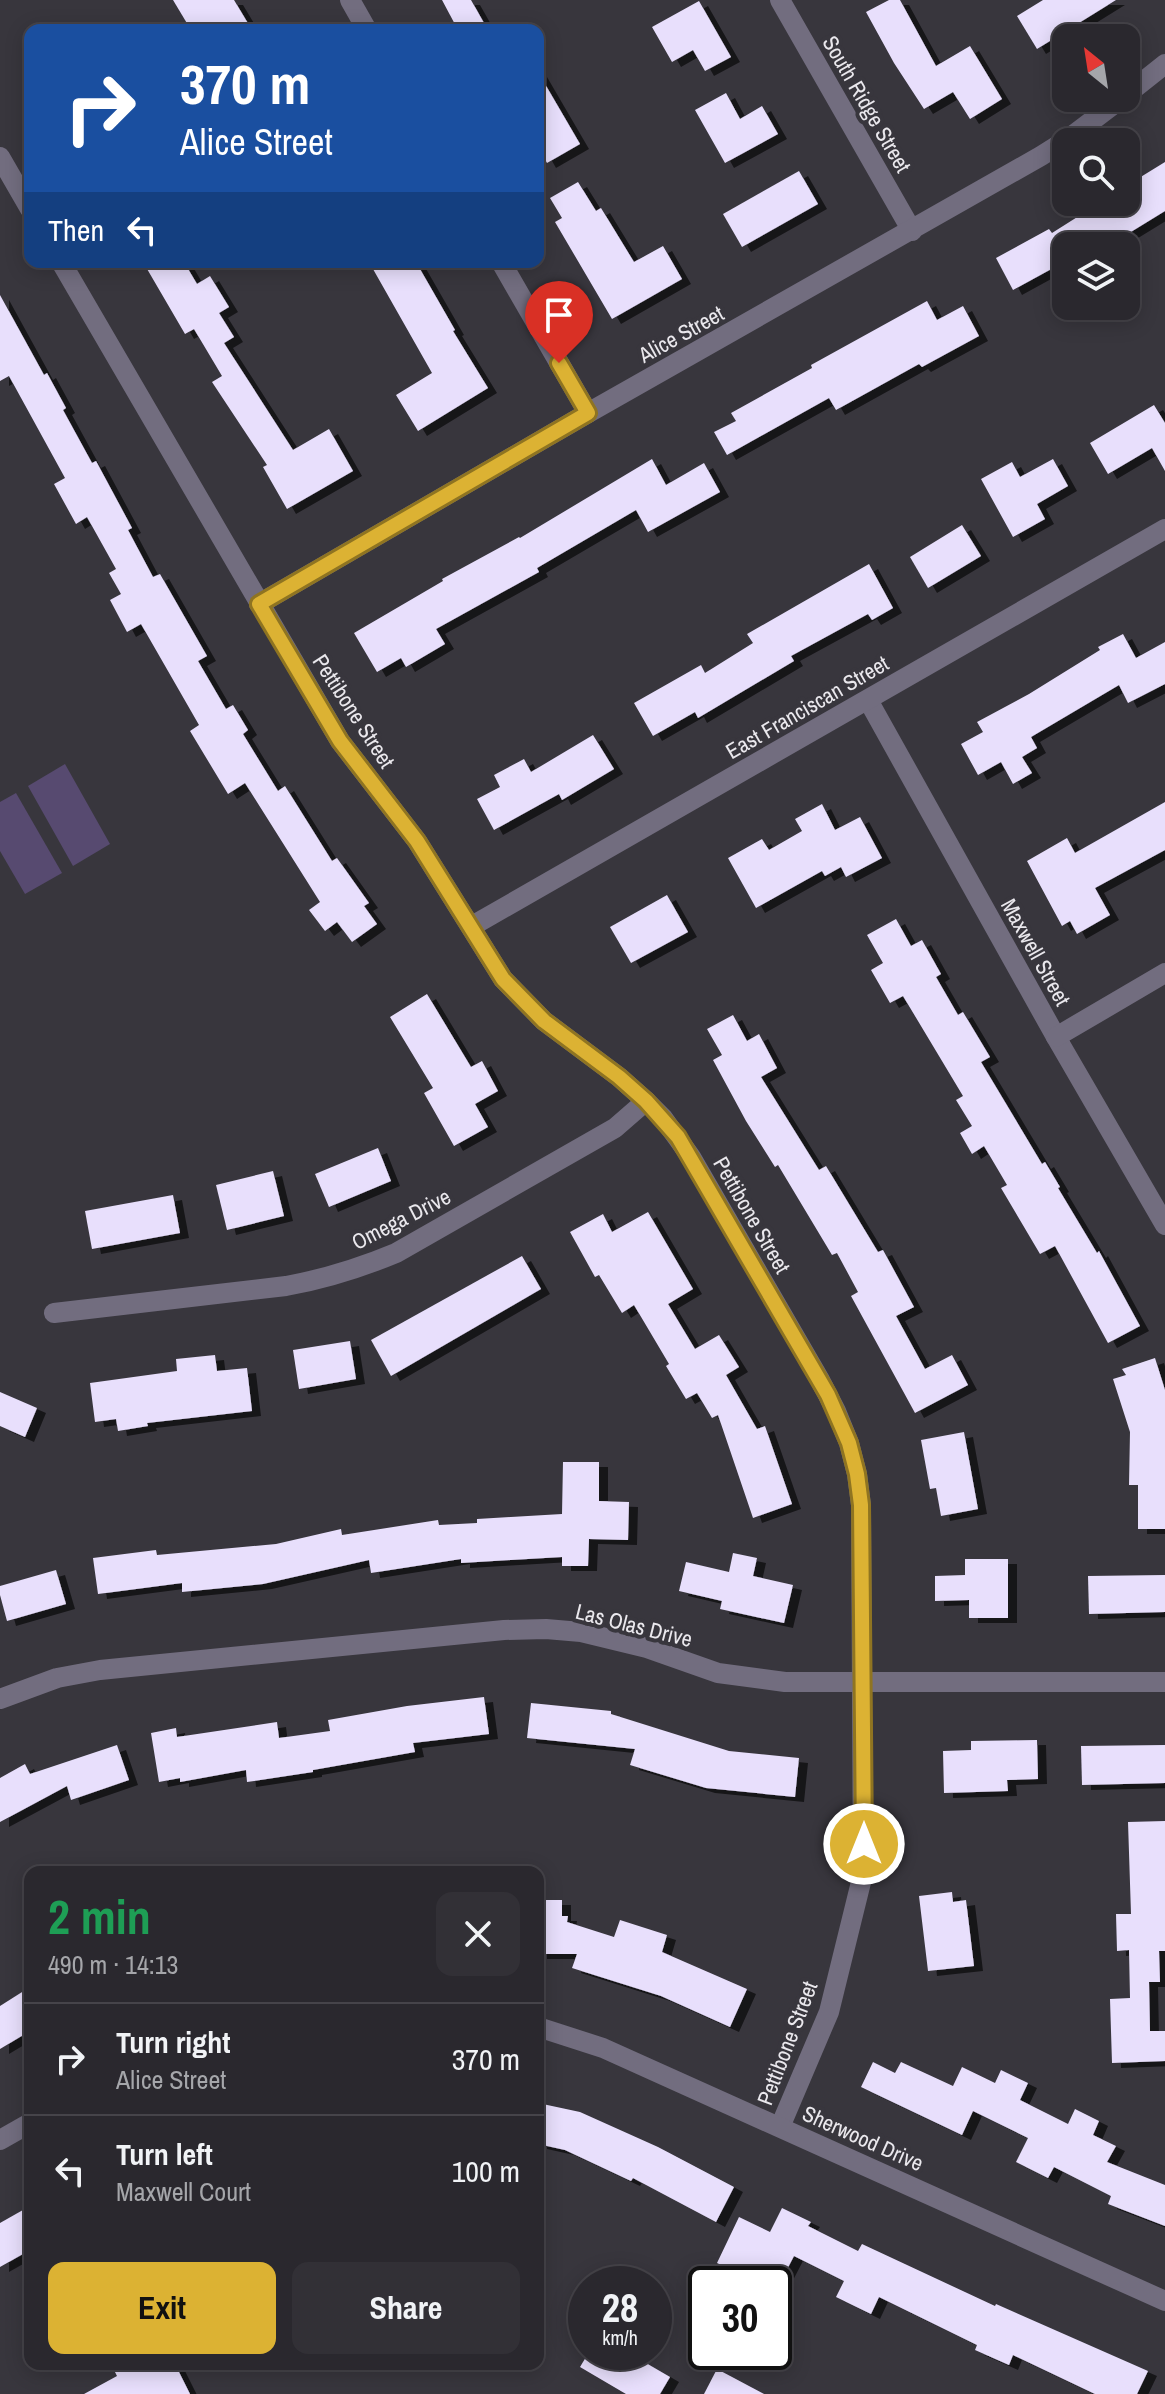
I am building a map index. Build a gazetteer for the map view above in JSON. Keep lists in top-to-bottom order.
{
  "streets": {
    "street": [
      "South Ridge Street",
      "Alice Street",
      "East Franciscan Street",
      "Pettibone Street",
      "Maxwell Street",
      "Omega Drive",
      "Las Olas Drive",
      "Sherwood Drive"
    ]
  },
  "crossings": [
    ["South Ridge Street", "Alice Street"],
    ["Alice Street", "Pettibone Street"],
    ["East Franciscan Street", "Pettibone Street"],
    ["East Franciscan Street", "Maxwell Street"],
    ["Pettibone Street", "Omega Drive"],
    ["Pettibone Street", "Las Olas Drive"],
    ["Pettibone Street", "Sherwood Drive"]
  ],
  "north": "top left",
  "page": {
    "turn": ["370 m", "Alice Street"],
    "then": "Then",
    "heading": ["2 min", "490 m · 14:13"],
    "list": [
      {
        "name": "Turn right",
        "note": "Alice Street",
        "value": "370 m"
      },
      {
        "name": "Turn left",
        "note": "Maxwell Court",
        "value": "100 m"
      }
    ],
    "buttons": ["Exit", "Share"],
    "speed": "28 km/h",
    "limit": "30"
  }
}
